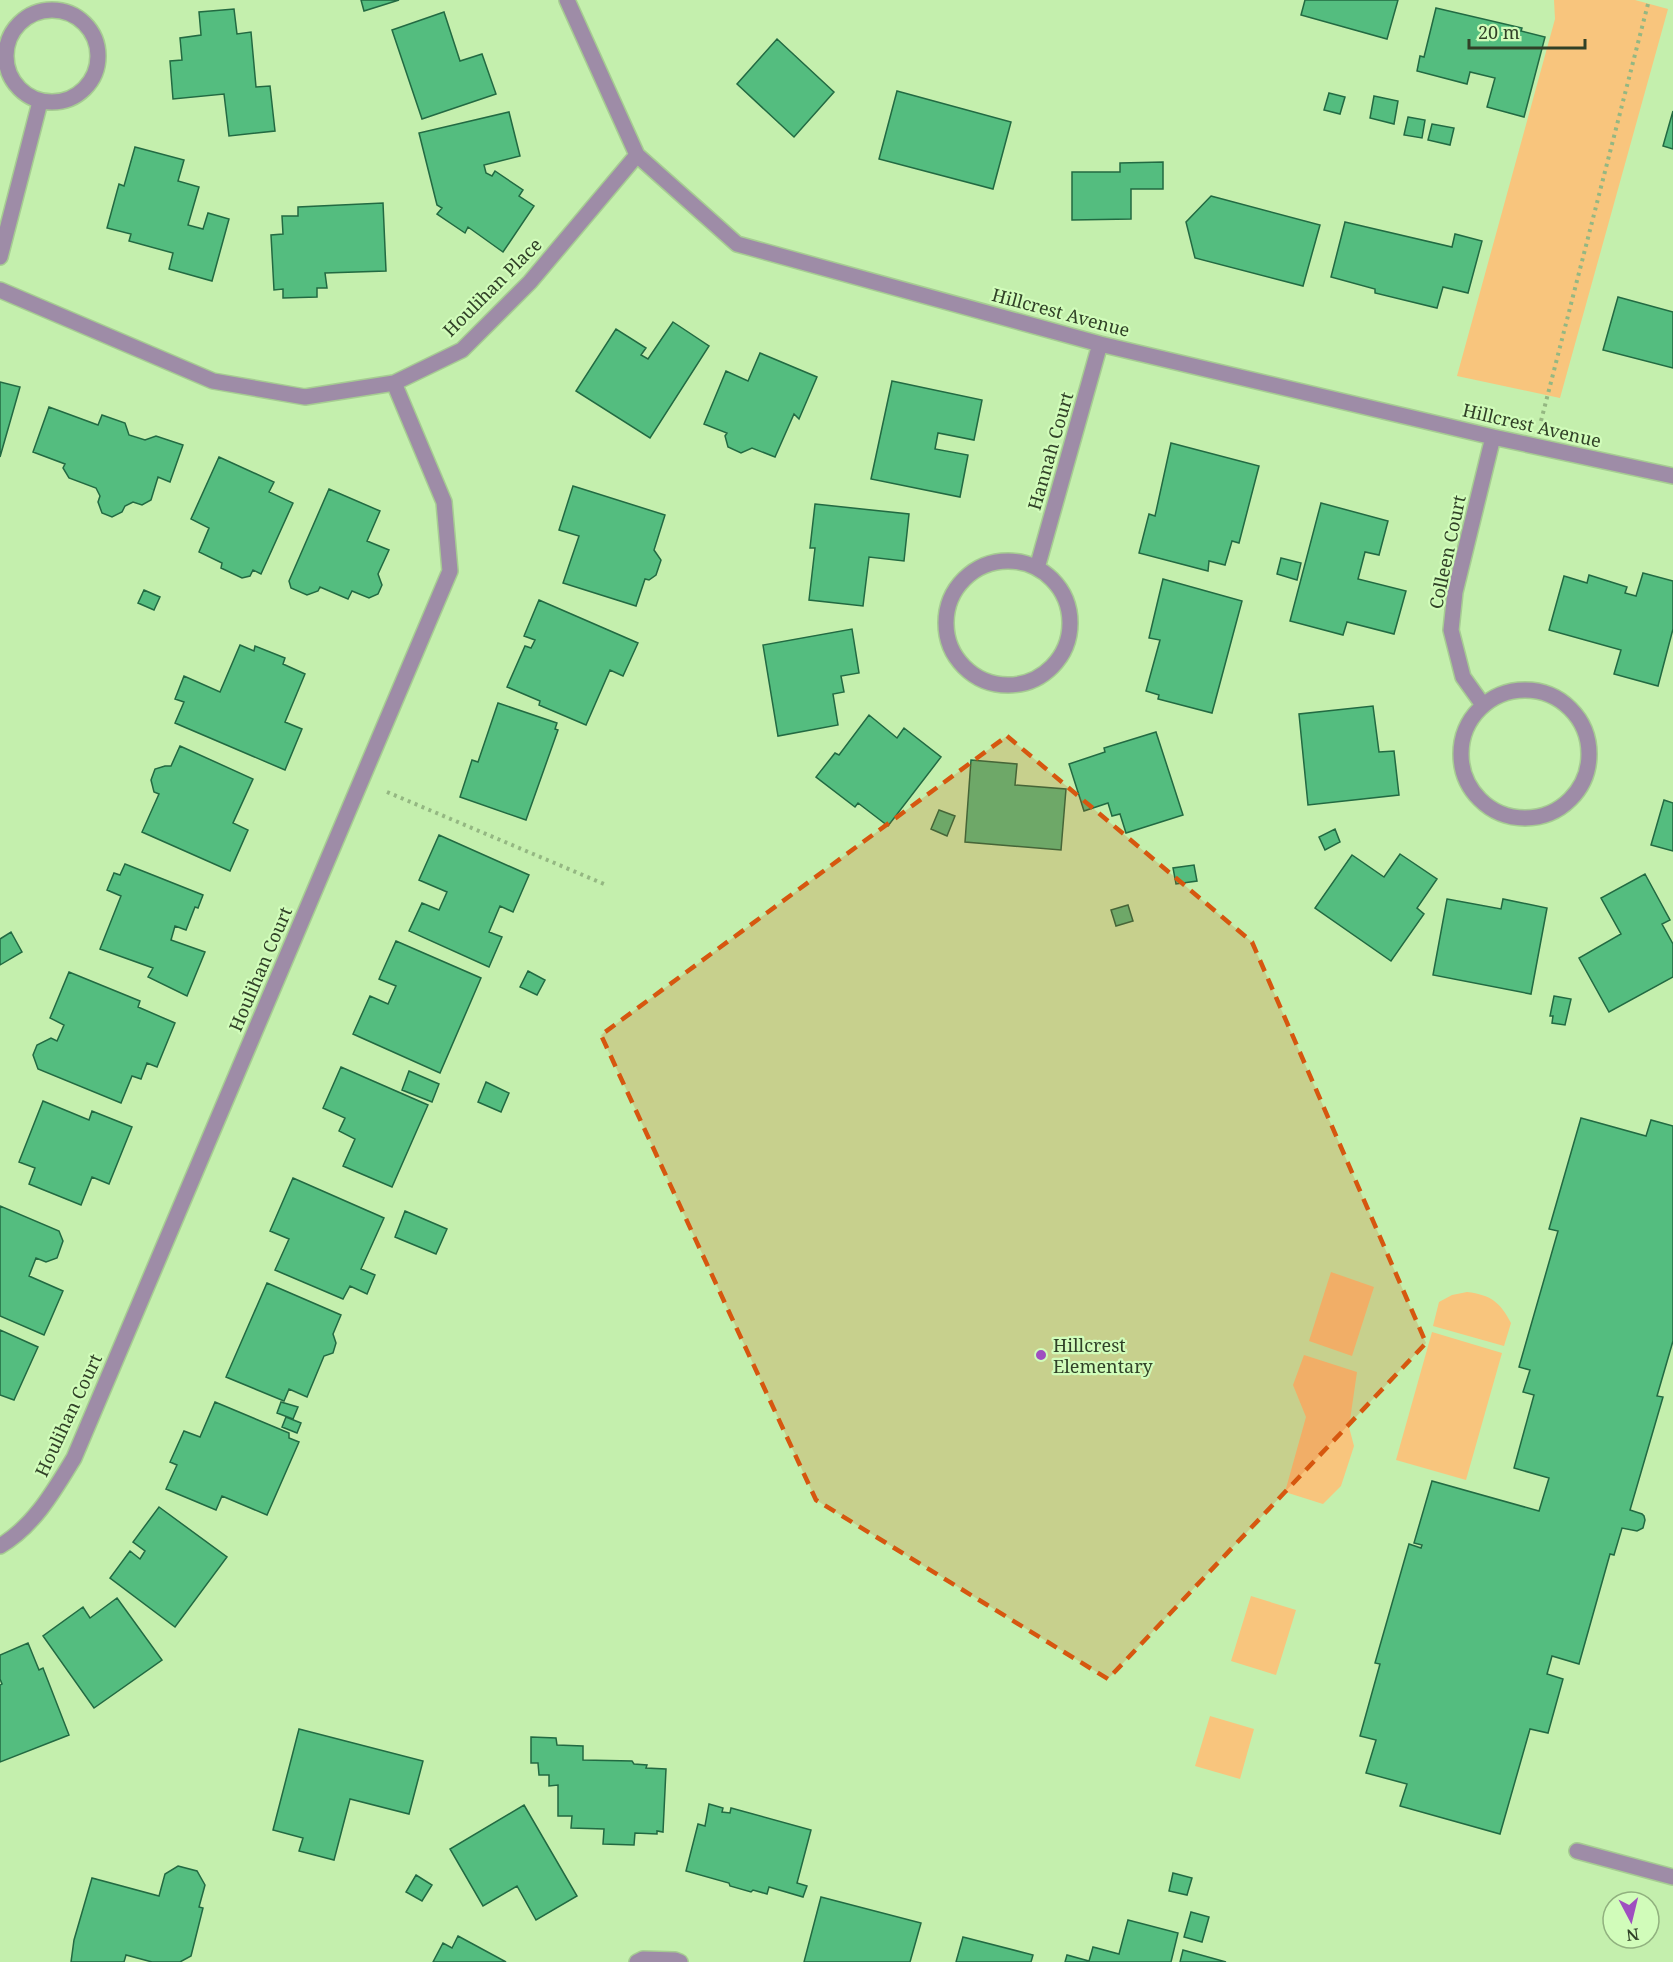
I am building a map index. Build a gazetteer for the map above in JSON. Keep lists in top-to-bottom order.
{
  "streets": {
    "street": [
      "Houlihan Place",
      "Hillcrest Avenue",
      "Hannah Court",
      "Colleen Court",
      "Houlihan Court"
    ]
  },
  "crossings": [
    ["Houlihan Place", "Hillcrest Avenue"],
    ["Houlihan Place", "Houlihan Court"],
    ["Hillcrest Avenue", "Hannah Court"],
    ["Hillcrest Avenue", "Colleen Court"]
  ],
  "places": ["Hillcrest Elementary"],
  "scale_bar": "20 m",
  "north": "bottom"
}
